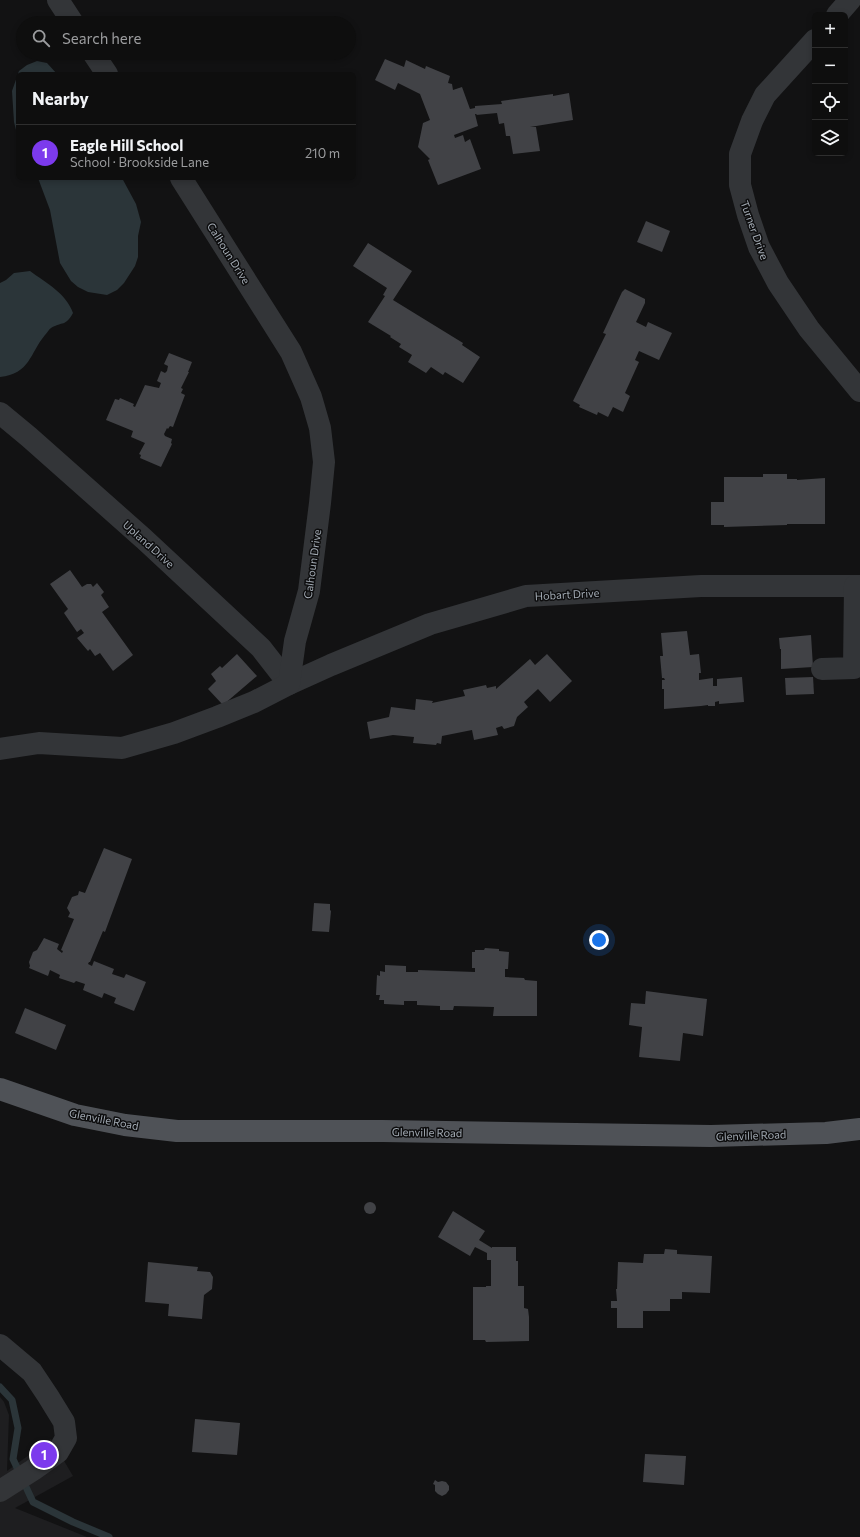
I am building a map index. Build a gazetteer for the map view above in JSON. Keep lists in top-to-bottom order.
{
  "streets": {
    "main road": ["Glenville Road"],
    "street": [
      "Turner Drive",
      "Calhoun Drive",
      "Upland Drive",
      "Hobart Drive"
    ]
  },
  "crossings": [
    ["Calhoun Drive", "Upland Drive"],
    ["Calhoun Drive", "Hobart Drive"],
    ["Upland Drive", "Hobart Drive"]
  ],
  "page": {
    "map_buttons": ["+", "−"],
    "search": "Search here",
    "heading": "Nearby",
    "list": [
      {
        "mark": "1",
        "name": "Eagle Hill School",
        "note": "School · Brookside Lane",
        "value": "210 m"
      }
    ],
    "pins": "1"
  }
}
